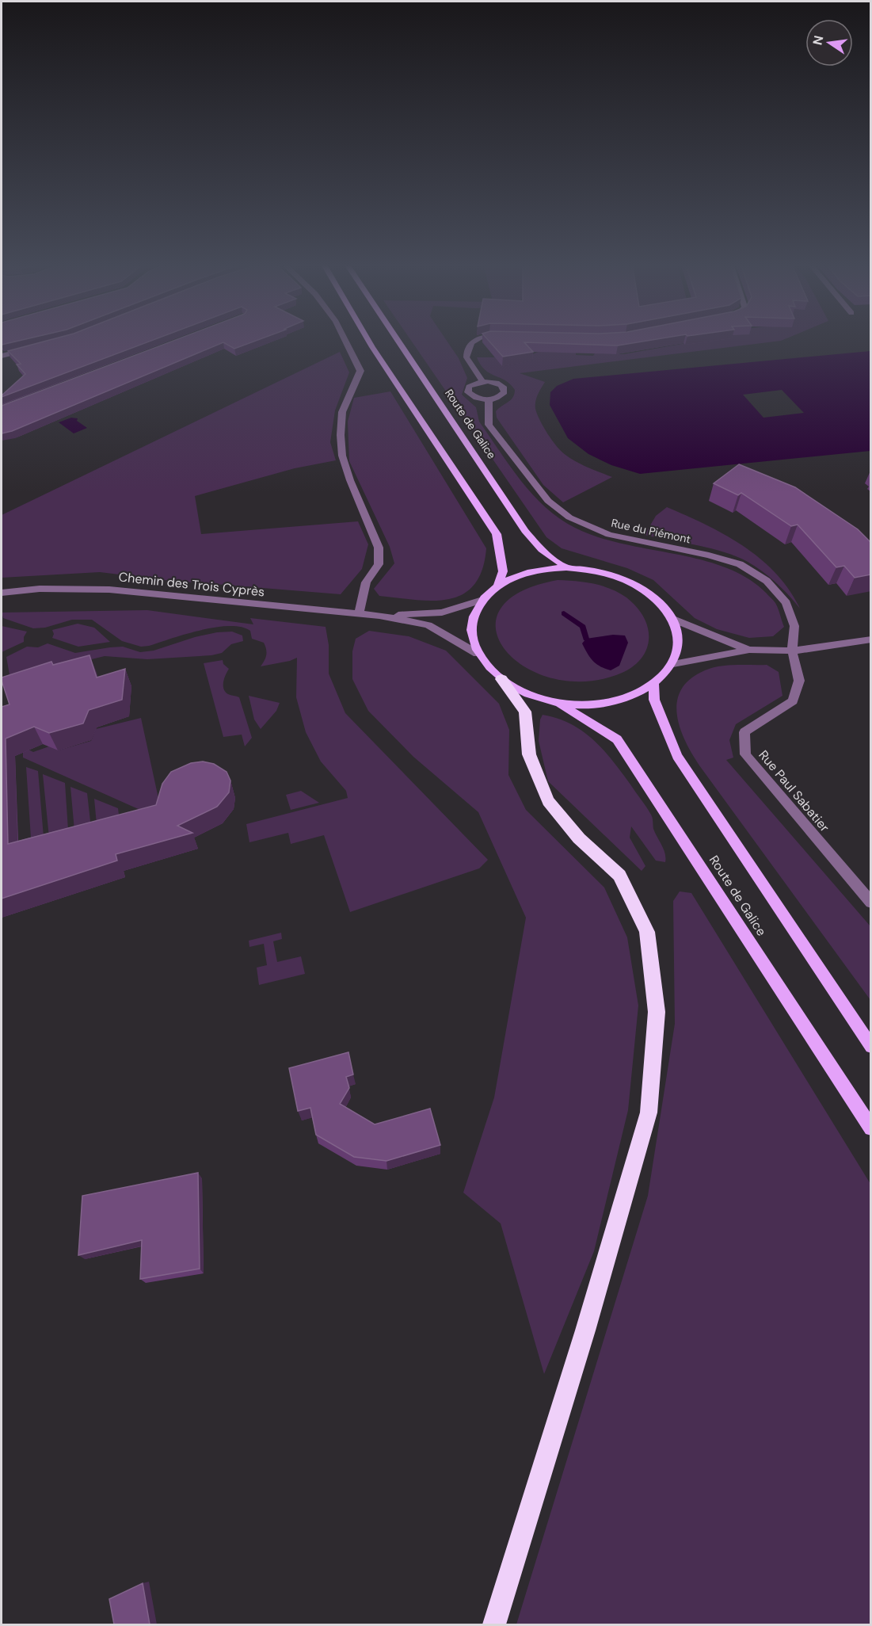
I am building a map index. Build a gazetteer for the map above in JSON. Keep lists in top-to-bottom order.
{
  "streets": {
    "main road": ["Route de Galice"],
    "street": ["Rue du Piémont", "Chemin des Trois Cyprès", "Rue Paul Sabatier"]
  },
  "crossings": [
    ["Rue du Piémont", "Rue Paul Sabatier"]
  ],
  "north": "left"
}
